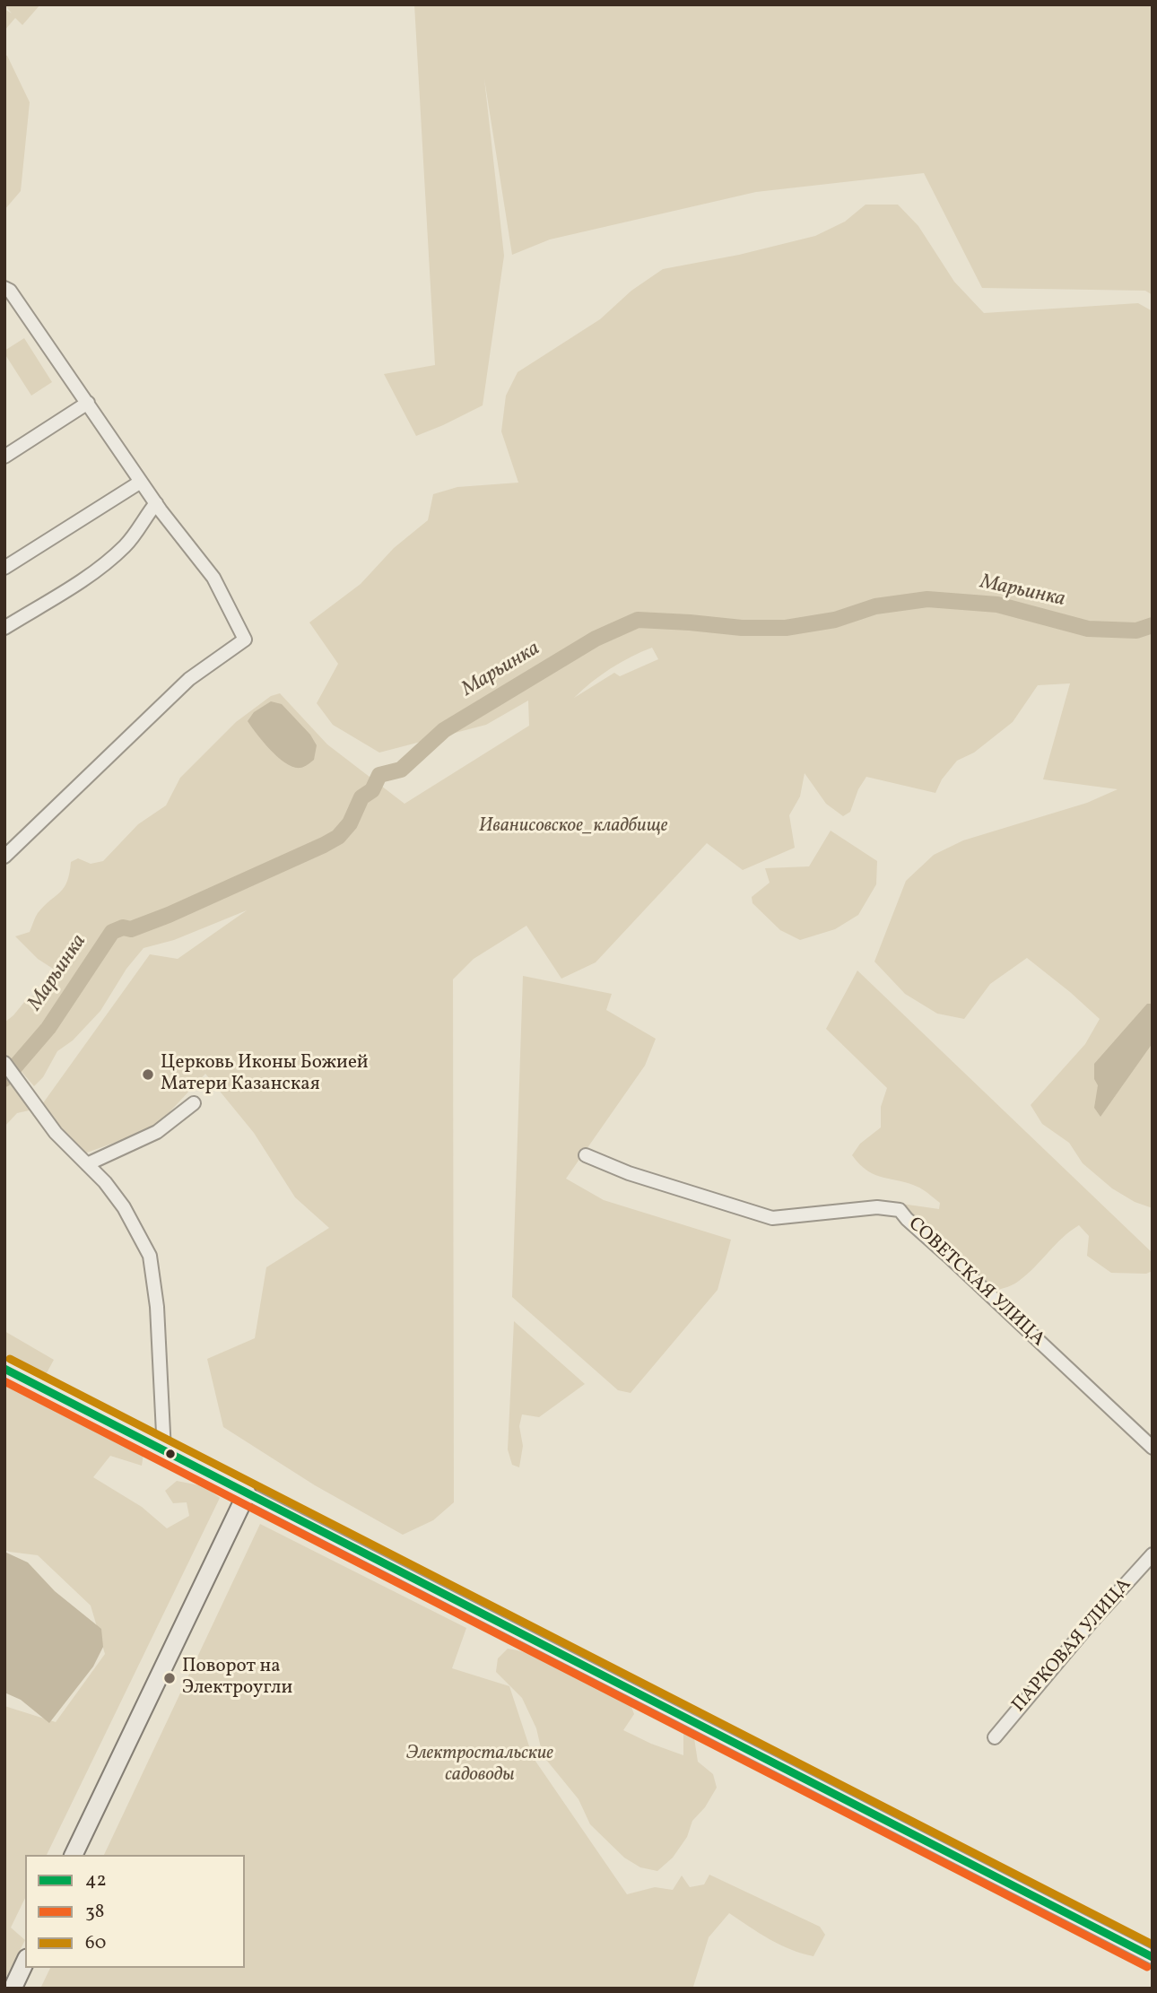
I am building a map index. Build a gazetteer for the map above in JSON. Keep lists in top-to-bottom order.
{
  "streets": {
    "street": ["СОВЕТСКАЯ УЛИЦА", "ПАРКОВАЯ УЛИЦА"]
  },
  "water": ["Марьинка"],
  "parks": ["Иванисовское_кладбище", "Электростальские садоводы"],
  "places": ["Церковь Иконы Божией Матери Казанская", "Поворот на Электроугли"],
  "lines": ["transit line 60", "transit line 42", "transit line 38"],
  "legend": ["42", "38", "60"]
}
